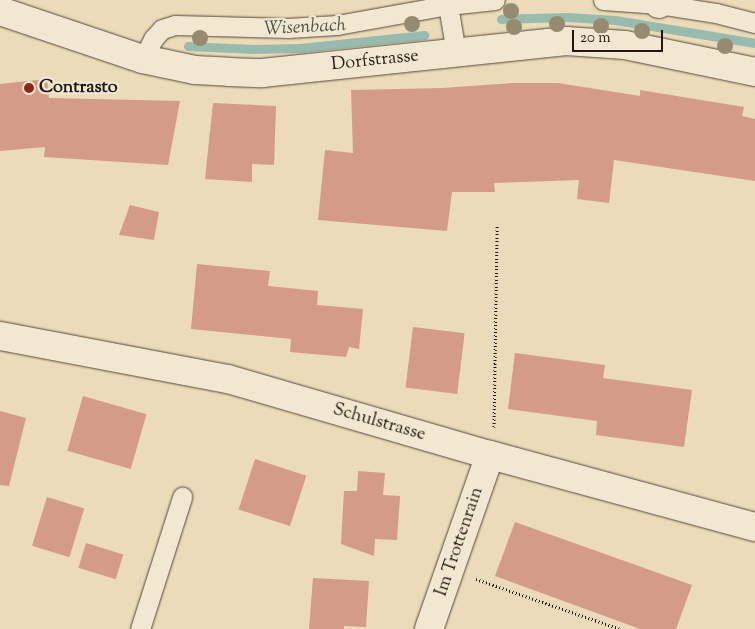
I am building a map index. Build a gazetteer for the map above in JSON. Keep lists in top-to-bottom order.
{
  "streets": {
    "street": ["Dorfstrasse", "Schulstrasse", "Im Trottenrain"]
  },
  "crossings": [
    ["Schulstrasse", "Im Trottenrain"]
  ],
  "water": ["Wisenbach"],
  "places": ["Contrasto"],
  "scale_bar": "20 m"
}
